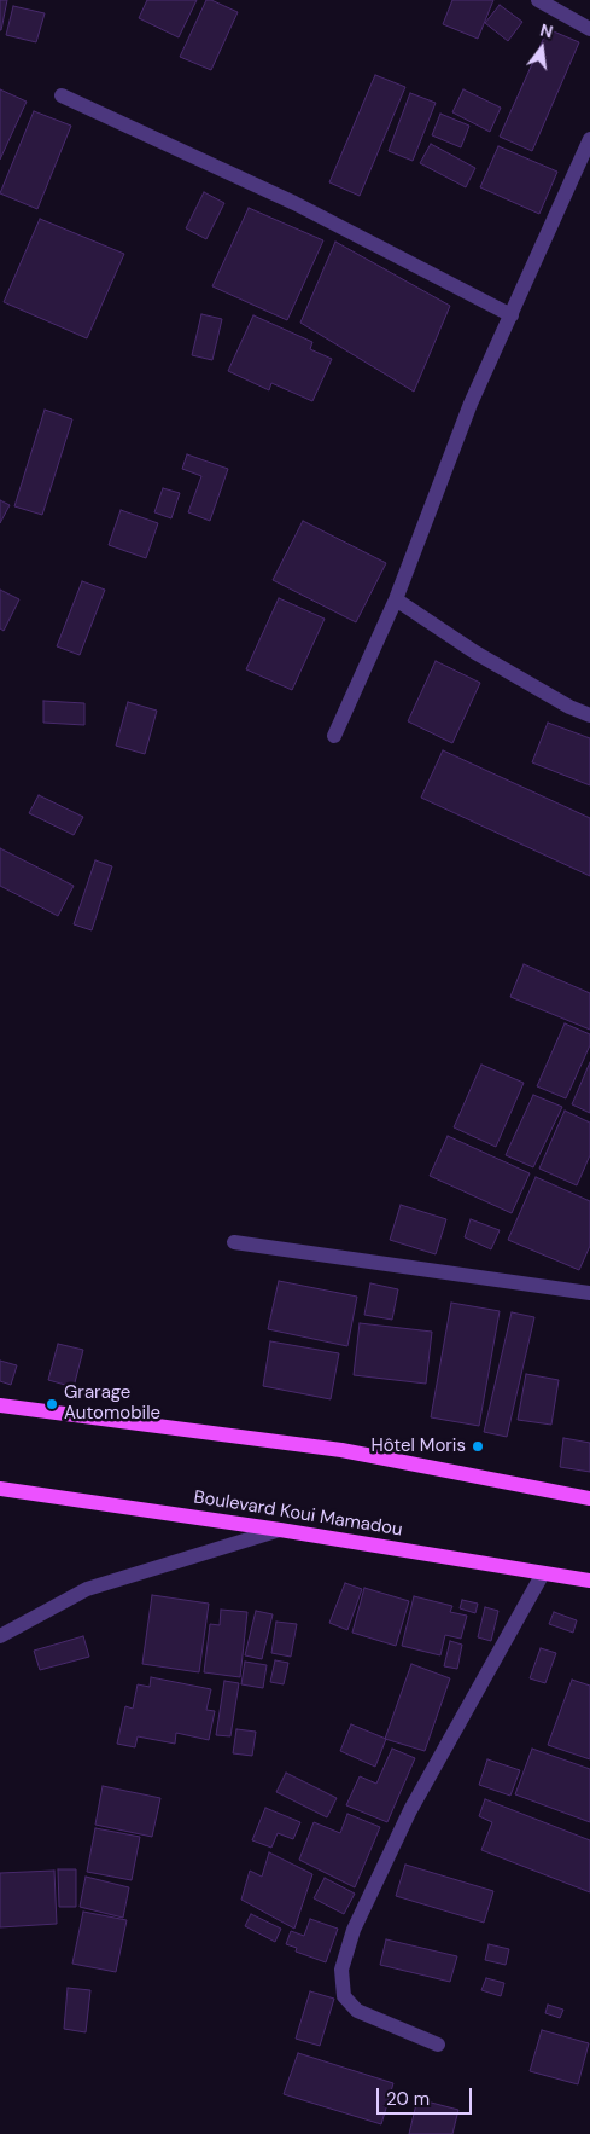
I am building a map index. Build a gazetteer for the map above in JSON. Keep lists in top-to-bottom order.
{
  "streets": {
    "main road": ["Boulevard Koui Mamadou"]
  },
  "places": ["Grarage Automobile", "Hôtel Moris"],
  "scale_bar": "20 m",
  "north": "top"
}
